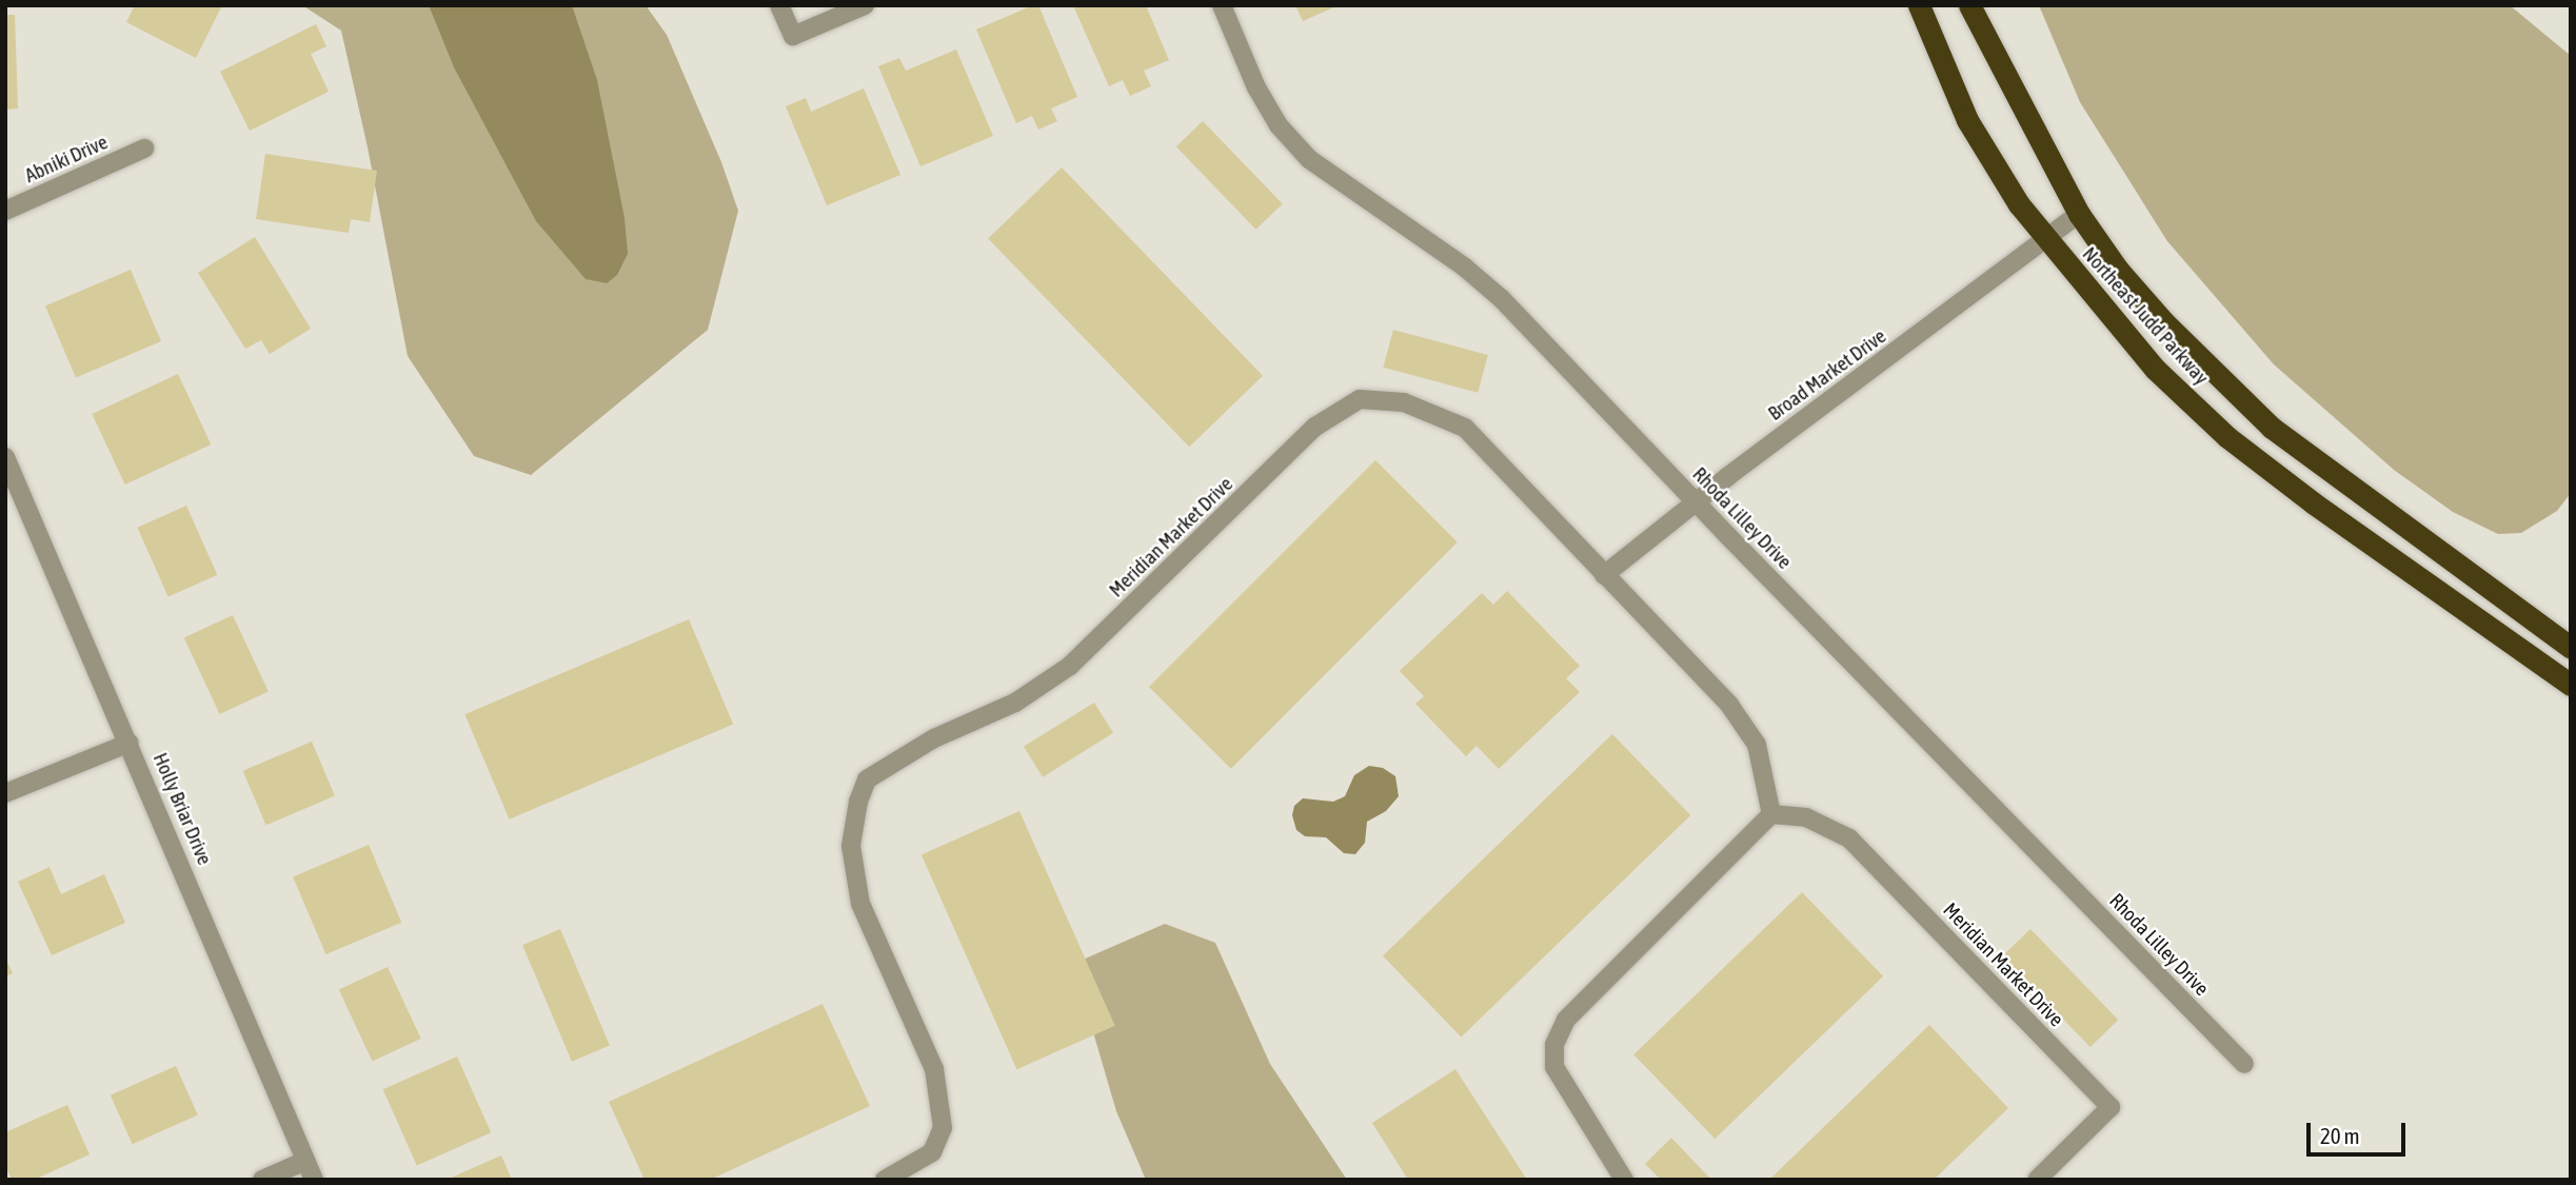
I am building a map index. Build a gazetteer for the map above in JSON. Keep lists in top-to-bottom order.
{
  "streets": {
    "highway": ["Northeast Judd Parkway"],
    "street": [
      "Abniki Drive",
      "Broad Market Drive",
      "Rhoda Lilley Drive",
      "Meridian Market Drive",
      "Holly Briar Drive"
    ]
  },
  "crossings": [
    ["Northeast Judd Parkway", "Broad Market Drive"],
    ["Broad Market Drive", "Rhoda Lilley Drive"],
    ["Broad Market Drive", "Meridian Market Drive"]
  ],
  "scale_bar": "20 m"
}
